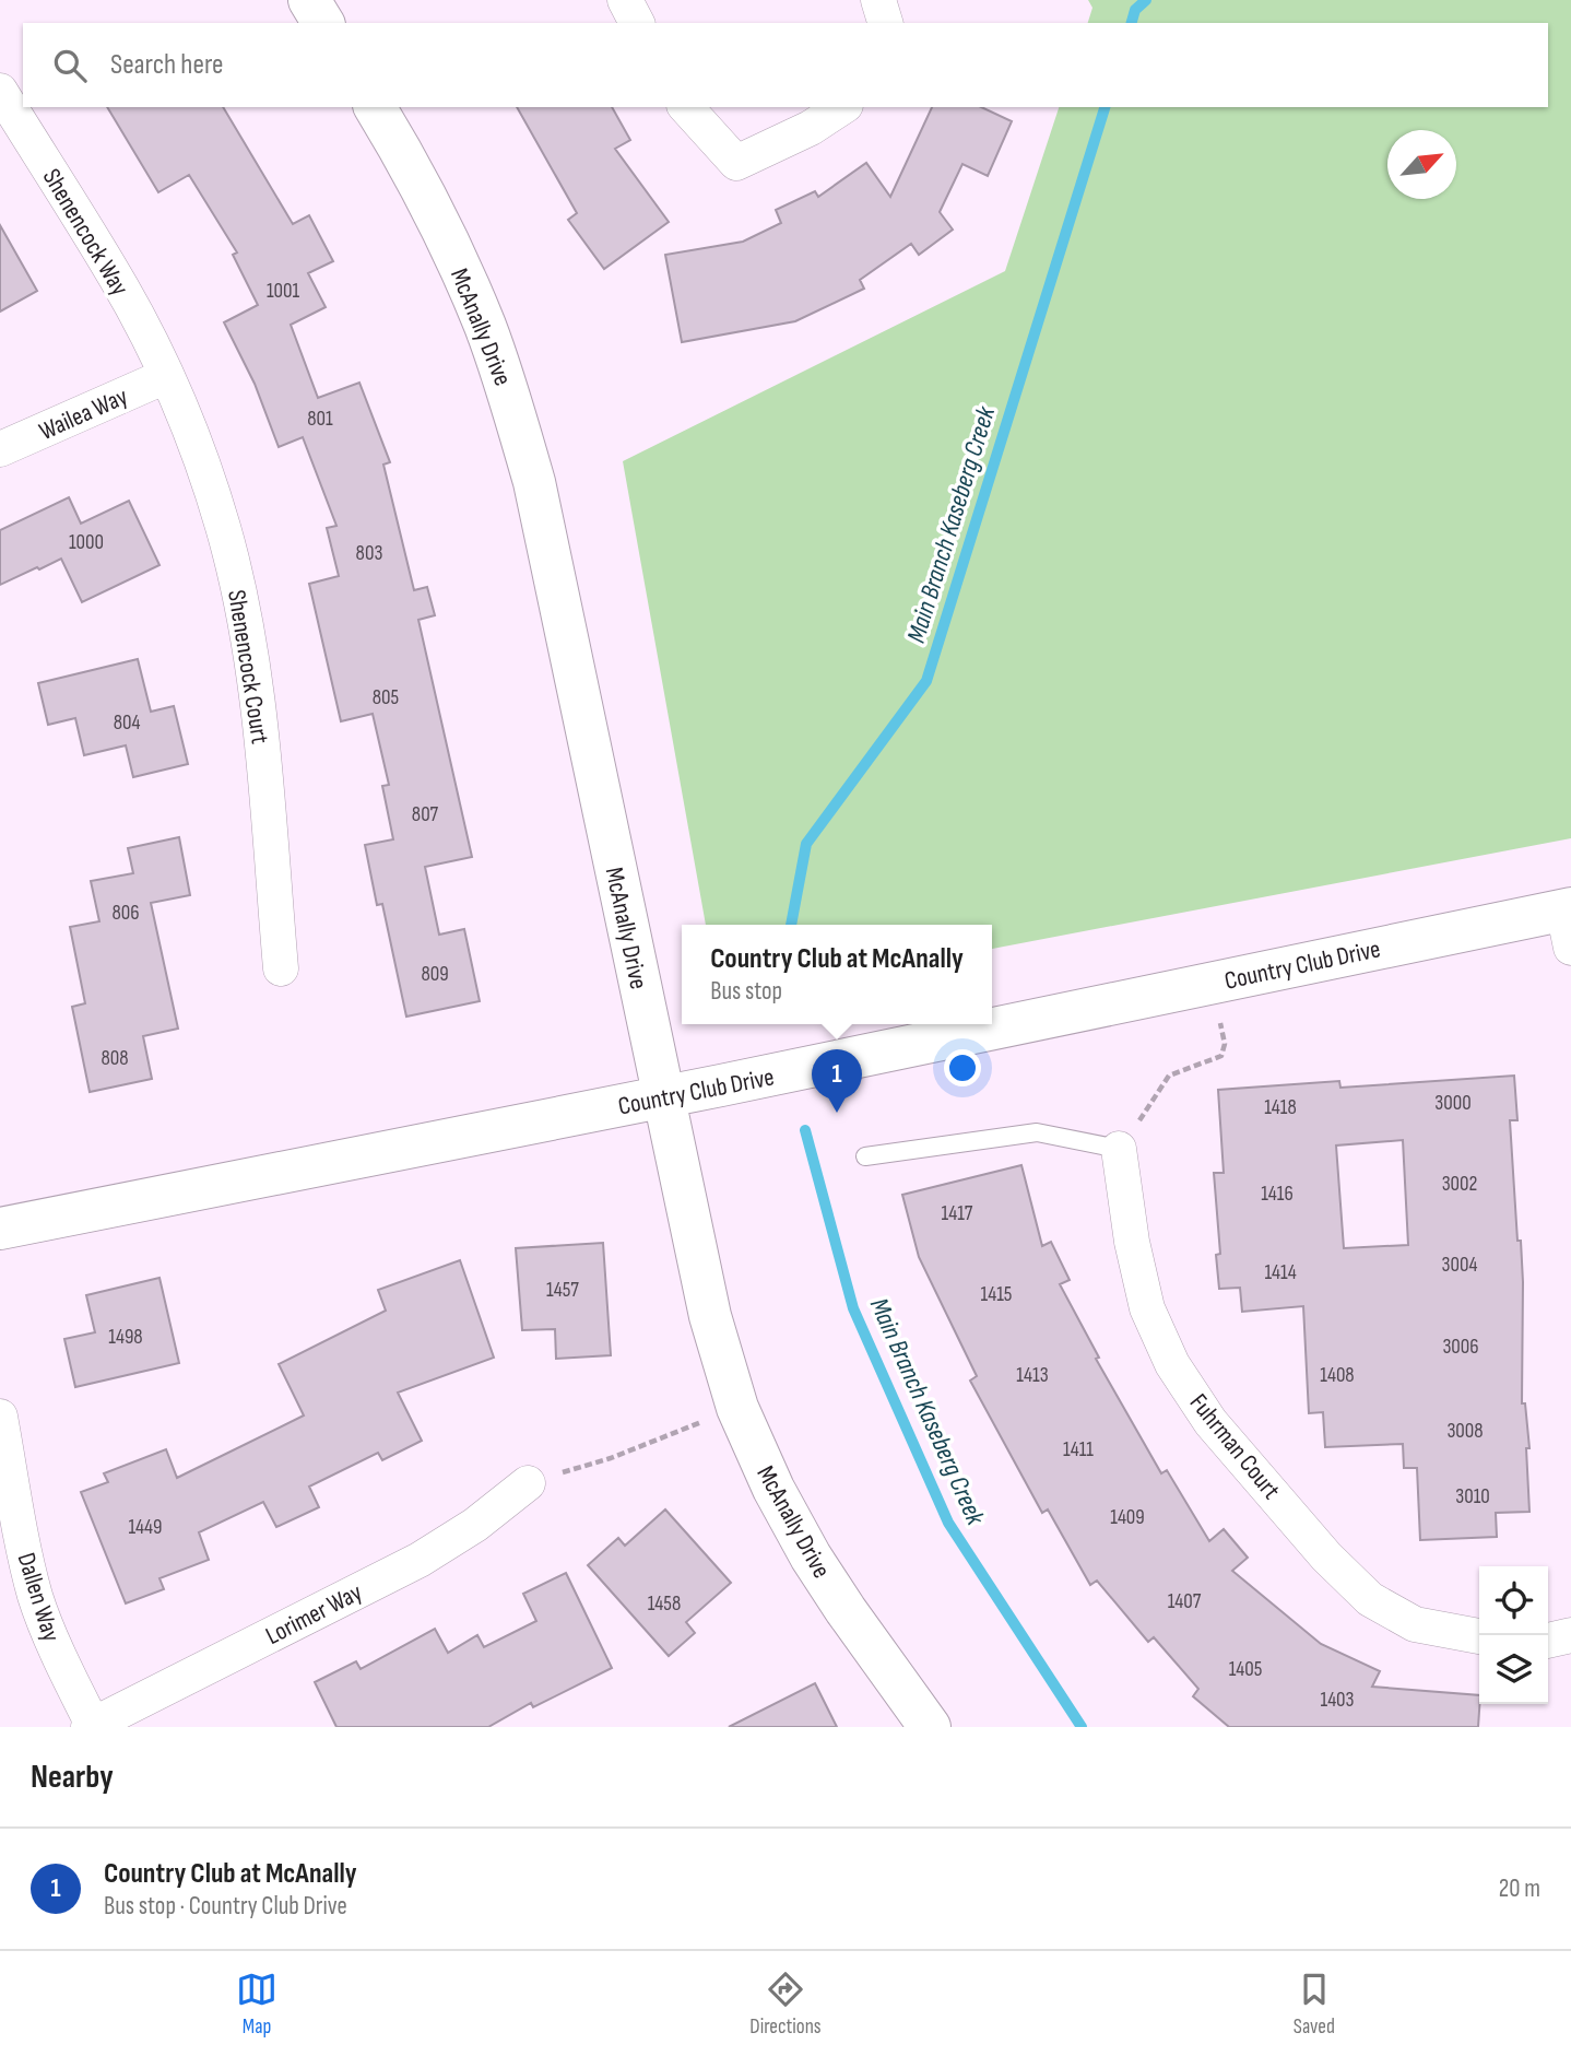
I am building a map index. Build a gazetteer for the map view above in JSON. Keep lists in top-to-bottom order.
{
  "streets": {
    "street": [
      "Shenencock Way",
      "McAnally Drive",
      "Wailea Way",
      "Shenencock Court",
      "Country Club Drive",
      "Fuhrman Court",
      "Dallen Way",
      "Lorimer Way"
    ]
  },
  "crossings": [
    ["Shenencock Way", "Wailea Way"],
    ["Shenencock Way", "Shenencock Court"],
    ["McAnally Drive", "Country Club Drive"],
    ["Wailea Way", "Shenencock Court"],
    ["Dallen Way", "Lorimer Way"]
  ],
  "water": ["Main Branch Kaseberg Creek"],
  "house_numbers": [
    "1001",
    "801",
    "1000",
    "803",
    "805",
    "804",
    "807",
    "806",
    "809",
    "808",
    "3000",
    "1418",
    "3002",
    "1416",
    "1417",
    "3004",
    "1414",
    "1457",
    "1415",
    "1498",
    "3006",
    "1413",
    "1408",
    "3008",
    "1411",
    "3010",
    "1409",
    "1449",
    "1407",
    "1458",
    "1405",
    "1403"
  ],
  "north": "top right",
  "page": {
    "search": "Search here",
    "popup": ["Country Club at McAnally", "Bus stop"],
    "pins": "1",
    "heading": "Nearby",
    "list": [
      {
        "mark": "1",
        "name": "Country Club at McAnally",
        "note": "Bus stop · Country Club Drive",
        "value": "20 m"
      }
    ],
    "nav": ["Map", "Directions", "Saved"]
  }
}
